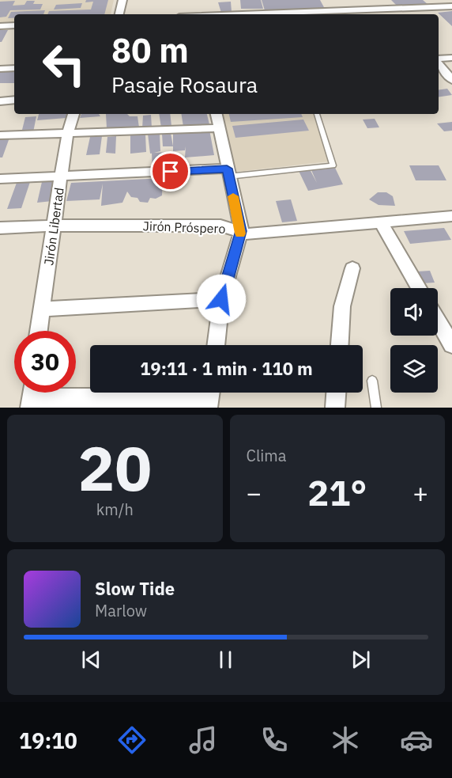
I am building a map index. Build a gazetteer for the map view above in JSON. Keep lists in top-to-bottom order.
{
  "streets": {
    "street": ["Jirón Libertad", "Jirón Próspero"]
  },
  "crossings": [
    ["Jirón Libertad", "Jirón Próspero"]
  ],
  "page": {
    "turn": ["80 m", "Pasaje Rosaura"],
    "limit": "30",
    "trip": "19:11 · 1 min · 110 m",
    "tile": [
      ["20", "km/h"],
      "Clima"
    ],
    "heat": ["−", "21°", "+"],
    "song": ["Slow Tide", "Marlow"],
    "tabs": "19:10"
  }
}
